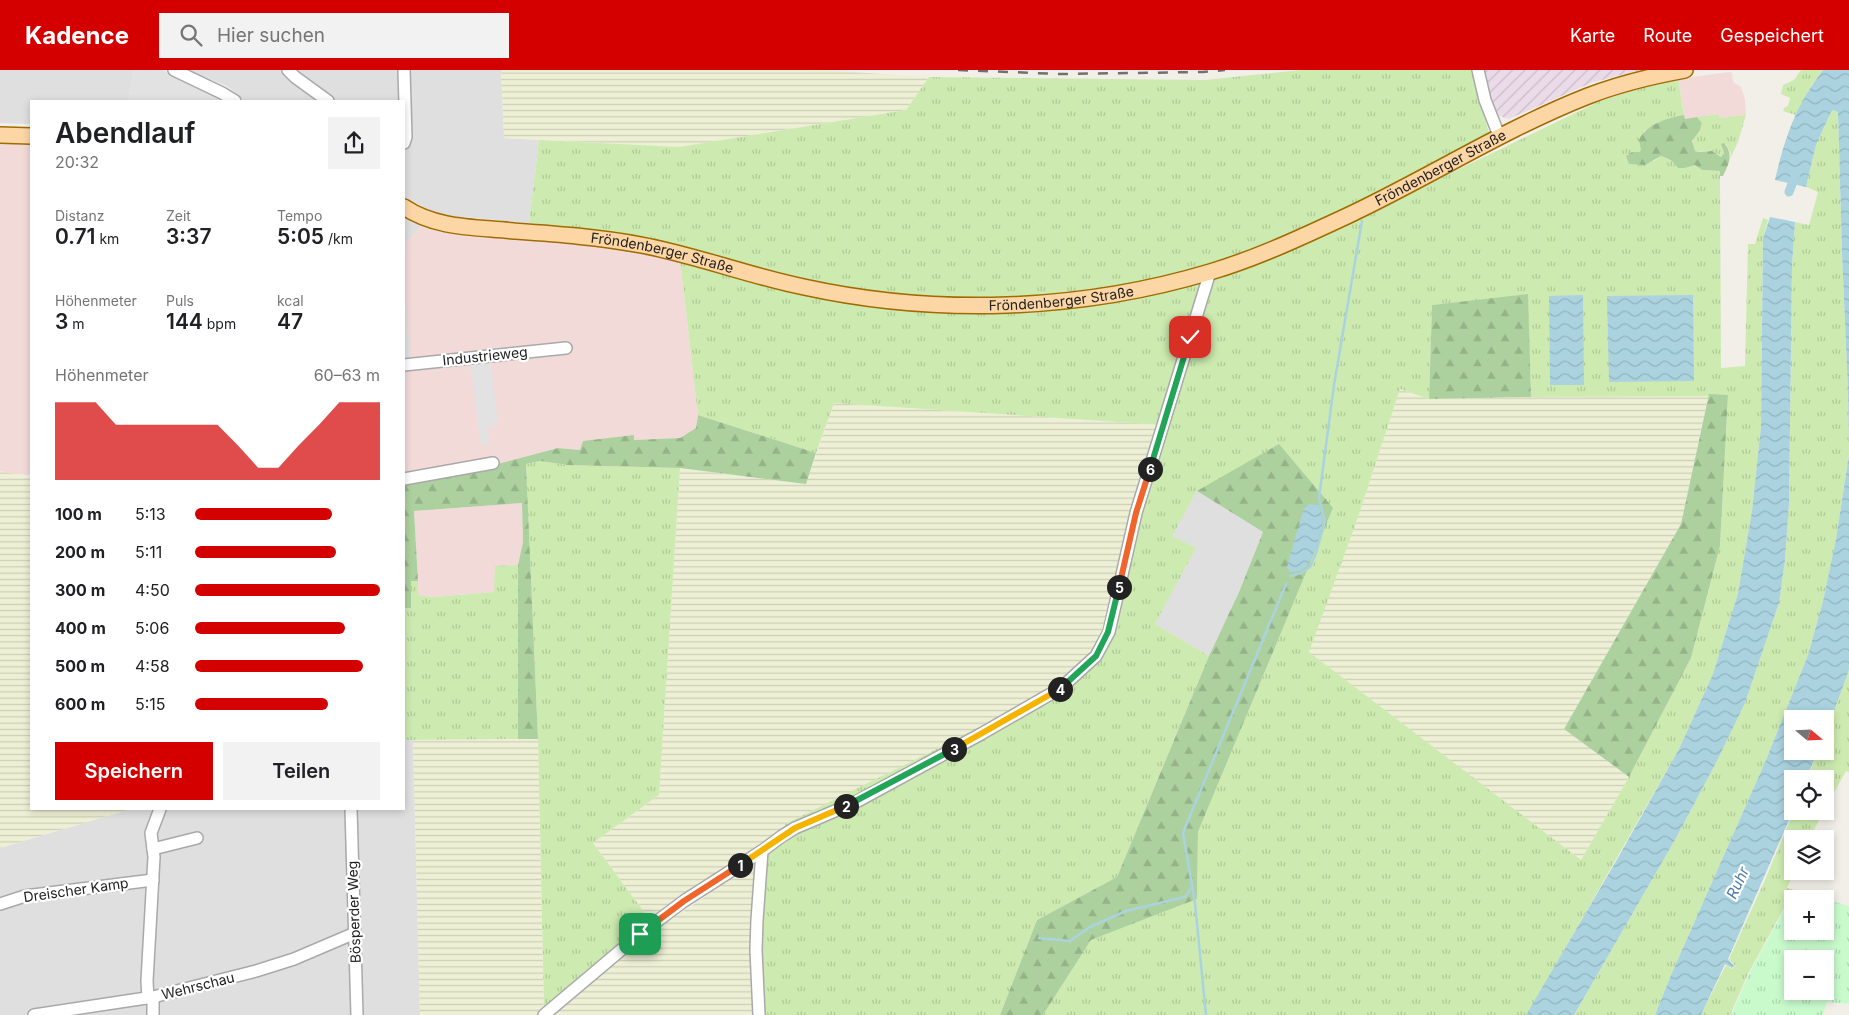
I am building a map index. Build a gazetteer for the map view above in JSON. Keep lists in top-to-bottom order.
{
  "streets": {
    "main road": ["Fröndenberger Straße"],
    "street": [
      "Industrieweg",
      "Dreischer Kamp",
      "Bösperder Weg",
      "Wehrschau"
    ]
  },
  "crossings": [
    ["Bösperder Weg", "Wehrschau"]
  ],
  "water": ["Ruhr"],
  "north": "right",
  "page": {
    "header": "Kadence",
    "search": "Hier suchen",
    "nav": ["Karte", "Route", "Gespeichert"],
    "heading": ["Abendlauf", "20:32"],
    "stats": [
      ["Distanz", "0.71 km"],
      ["Zeit", "3:37"],
      ["Tempo", "5:05 /km"],
      ["Höhenmeter", "3 m"],
      ["Puls", "144 bpm"],
      ["kcal", "47"]
    ],
    "chart": ["Höhenmeter", "60–63 m"],
    "pins": [
      "6",
      "5",
      "4",
      "3",
      "2",
      "1"
    ],
    "list": [
      {
        "name": "100 m",
        "note": "5:13"
      },
      {
        "name": "200 m",
        "note": "5:11"
      },
      {
        "name": "300 m",
        "note": "4:50"
      },
      {
        "name": "400 m",
        "note": "5:06"
      },
      {
        "name": "500 m",
        "note": "4:58"
      },
      {
        "name": "600 m",
        "note": "5:15"
      }
    ],
    "map_buttons": ["+", "−"],
    "buttons": ["Speichern", "Teilen"]
  }
}
